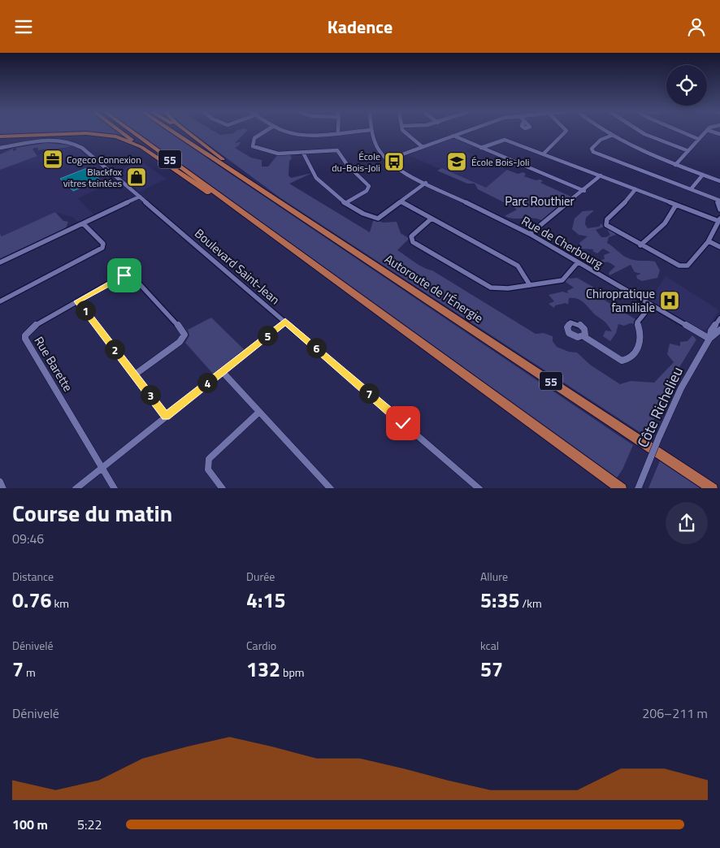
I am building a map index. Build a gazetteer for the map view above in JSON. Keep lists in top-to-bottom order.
{
  "streets": {
    "highway": ["55", "Autoroute de l'Énergie"],
    "street": [
      "Rue de Cherbourg",
      "Boulevard Saint-Jean",
      "Rue Barette",
      "Côte Richelieu"
    ]
  },
  "crossings": [
    ["Rue de Cherbourg", "Côte Richelieu"]
  ],
  "parks": ["Parc Routhier"],
  "places": {
    "office": ["Cogeco Connexion"],
    "bus stop": ["École du-Bois-Joli"],
    "school or university": ["École Bois-Joli"],
    "shop": ["Blackfox vitres teintées"],
    "hospital": ["Chiropratique familiale"]
  },
  "page": {
    "header": "Kadence",
    "pins": [
      "1",
      "5",
      "6",
      "2",
      "4",
      "7",
      "3"
    ],
    "heading": ["Course du matin", "09:46"],
    "stats": [
      ["Distance", "0.76 km"],
      ["Durée", "4:15"],
      ["Allure", "5:35 /km"],
      ["Dénivelé", "7 m"],
      ["Cardio", "132 bpm"],
      ["kcal", "57"]
    ],
    "chart": ["Dénivelé", "206–211 m"],
    "list": [
      {
        "name": "100 m",
        "note": "5:22"
      }
    ]
  }
}
